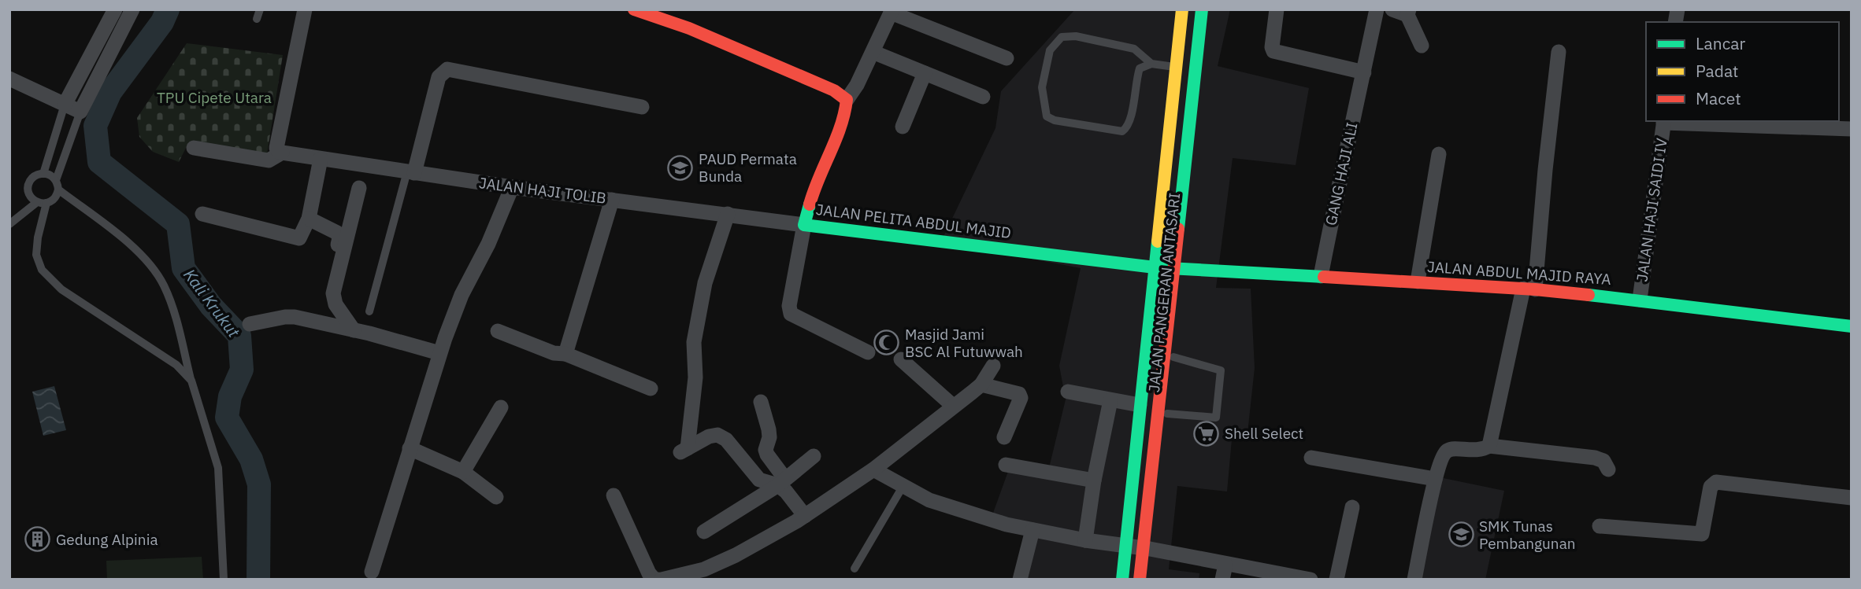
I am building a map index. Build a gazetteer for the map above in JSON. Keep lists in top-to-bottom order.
{
  "streets": {
    "main road": ["JALAN PELITA ABDUL MAJID", "JALAN ABDUL MAJID RAYA", "JALAN PANGERAN ANTASARI"],
    "street": ["GANG HAJI ALI", "JALAN HAJI TOLIB", "JALAN HAJI SAIDI IV"]
  },
  "crossings": [
    ["GANG HAJI ALI", "JALAN ABDUL MAJID RAYA"],
    ["JALAN HAJI TOLIB", "JALAN PELITA ABDUL MAJID"],
    ["JALAN HAJI SAIDI IV", "JALAN ABDUL MAJID RAYA"],
    ["JALAN PELITA ABDUL MAJID", "JALAN ABDUL MAJID RAYA"],
    ["JALAN PELITA ABDUL MAJID", "JALAN PANGERAN ANTASARI"],
    ["JALAN ABDUL MAJID RAYA", "JALAN PANGERAN ANTASARI"]
  ],
  "water": ["Kali Krukut"],
  "parks": ["TPU Cipete Utara"],
  "places": {
    "school or university": ["PAUD Permata Bunda", "SMK Tunas Pembangunan"],
    "mosque": ["Masjid Jami BSC Al Futuwwah"],
    "supermarket": ["Shell Select"],
    "building": ["Gedung Alpinia"]
  },
  "legend": ["Lancar", "Padat", "Macet"]
}
